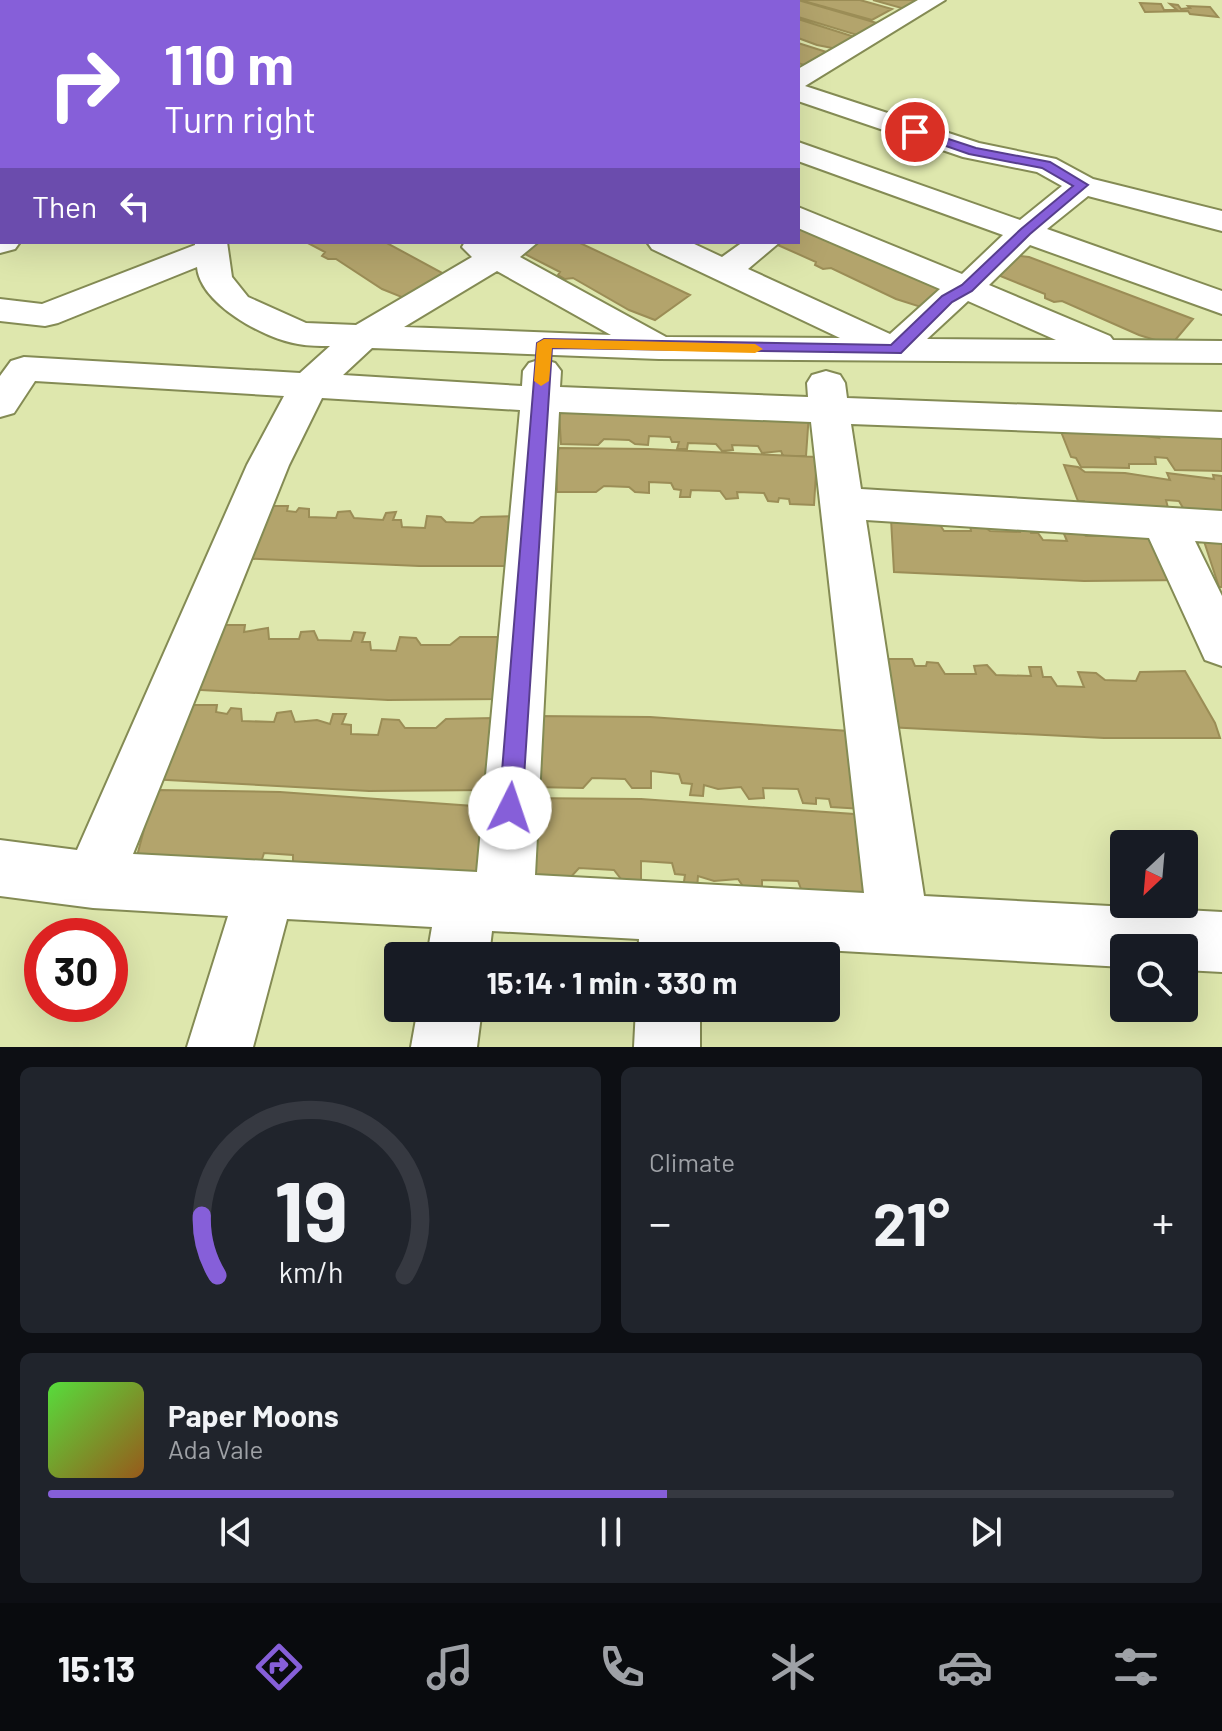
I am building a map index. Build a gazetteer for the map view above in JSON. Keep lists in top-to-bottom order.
{
  "north": "bottom left",
  "page": {
    "turn": ["110 m", "Turn right"],
    "then": "Then",
    "limit": "30",
    "trip": "15:14 · 1 min · 330 m",
    "tile": "Climate",
    "heat": ["−", "21°", "+"],
    "song": ["Paper Moons", "Ada Vale"],
    "tabs": "15:13",
    "gauge": ["19", "km/h"]
  }
}
